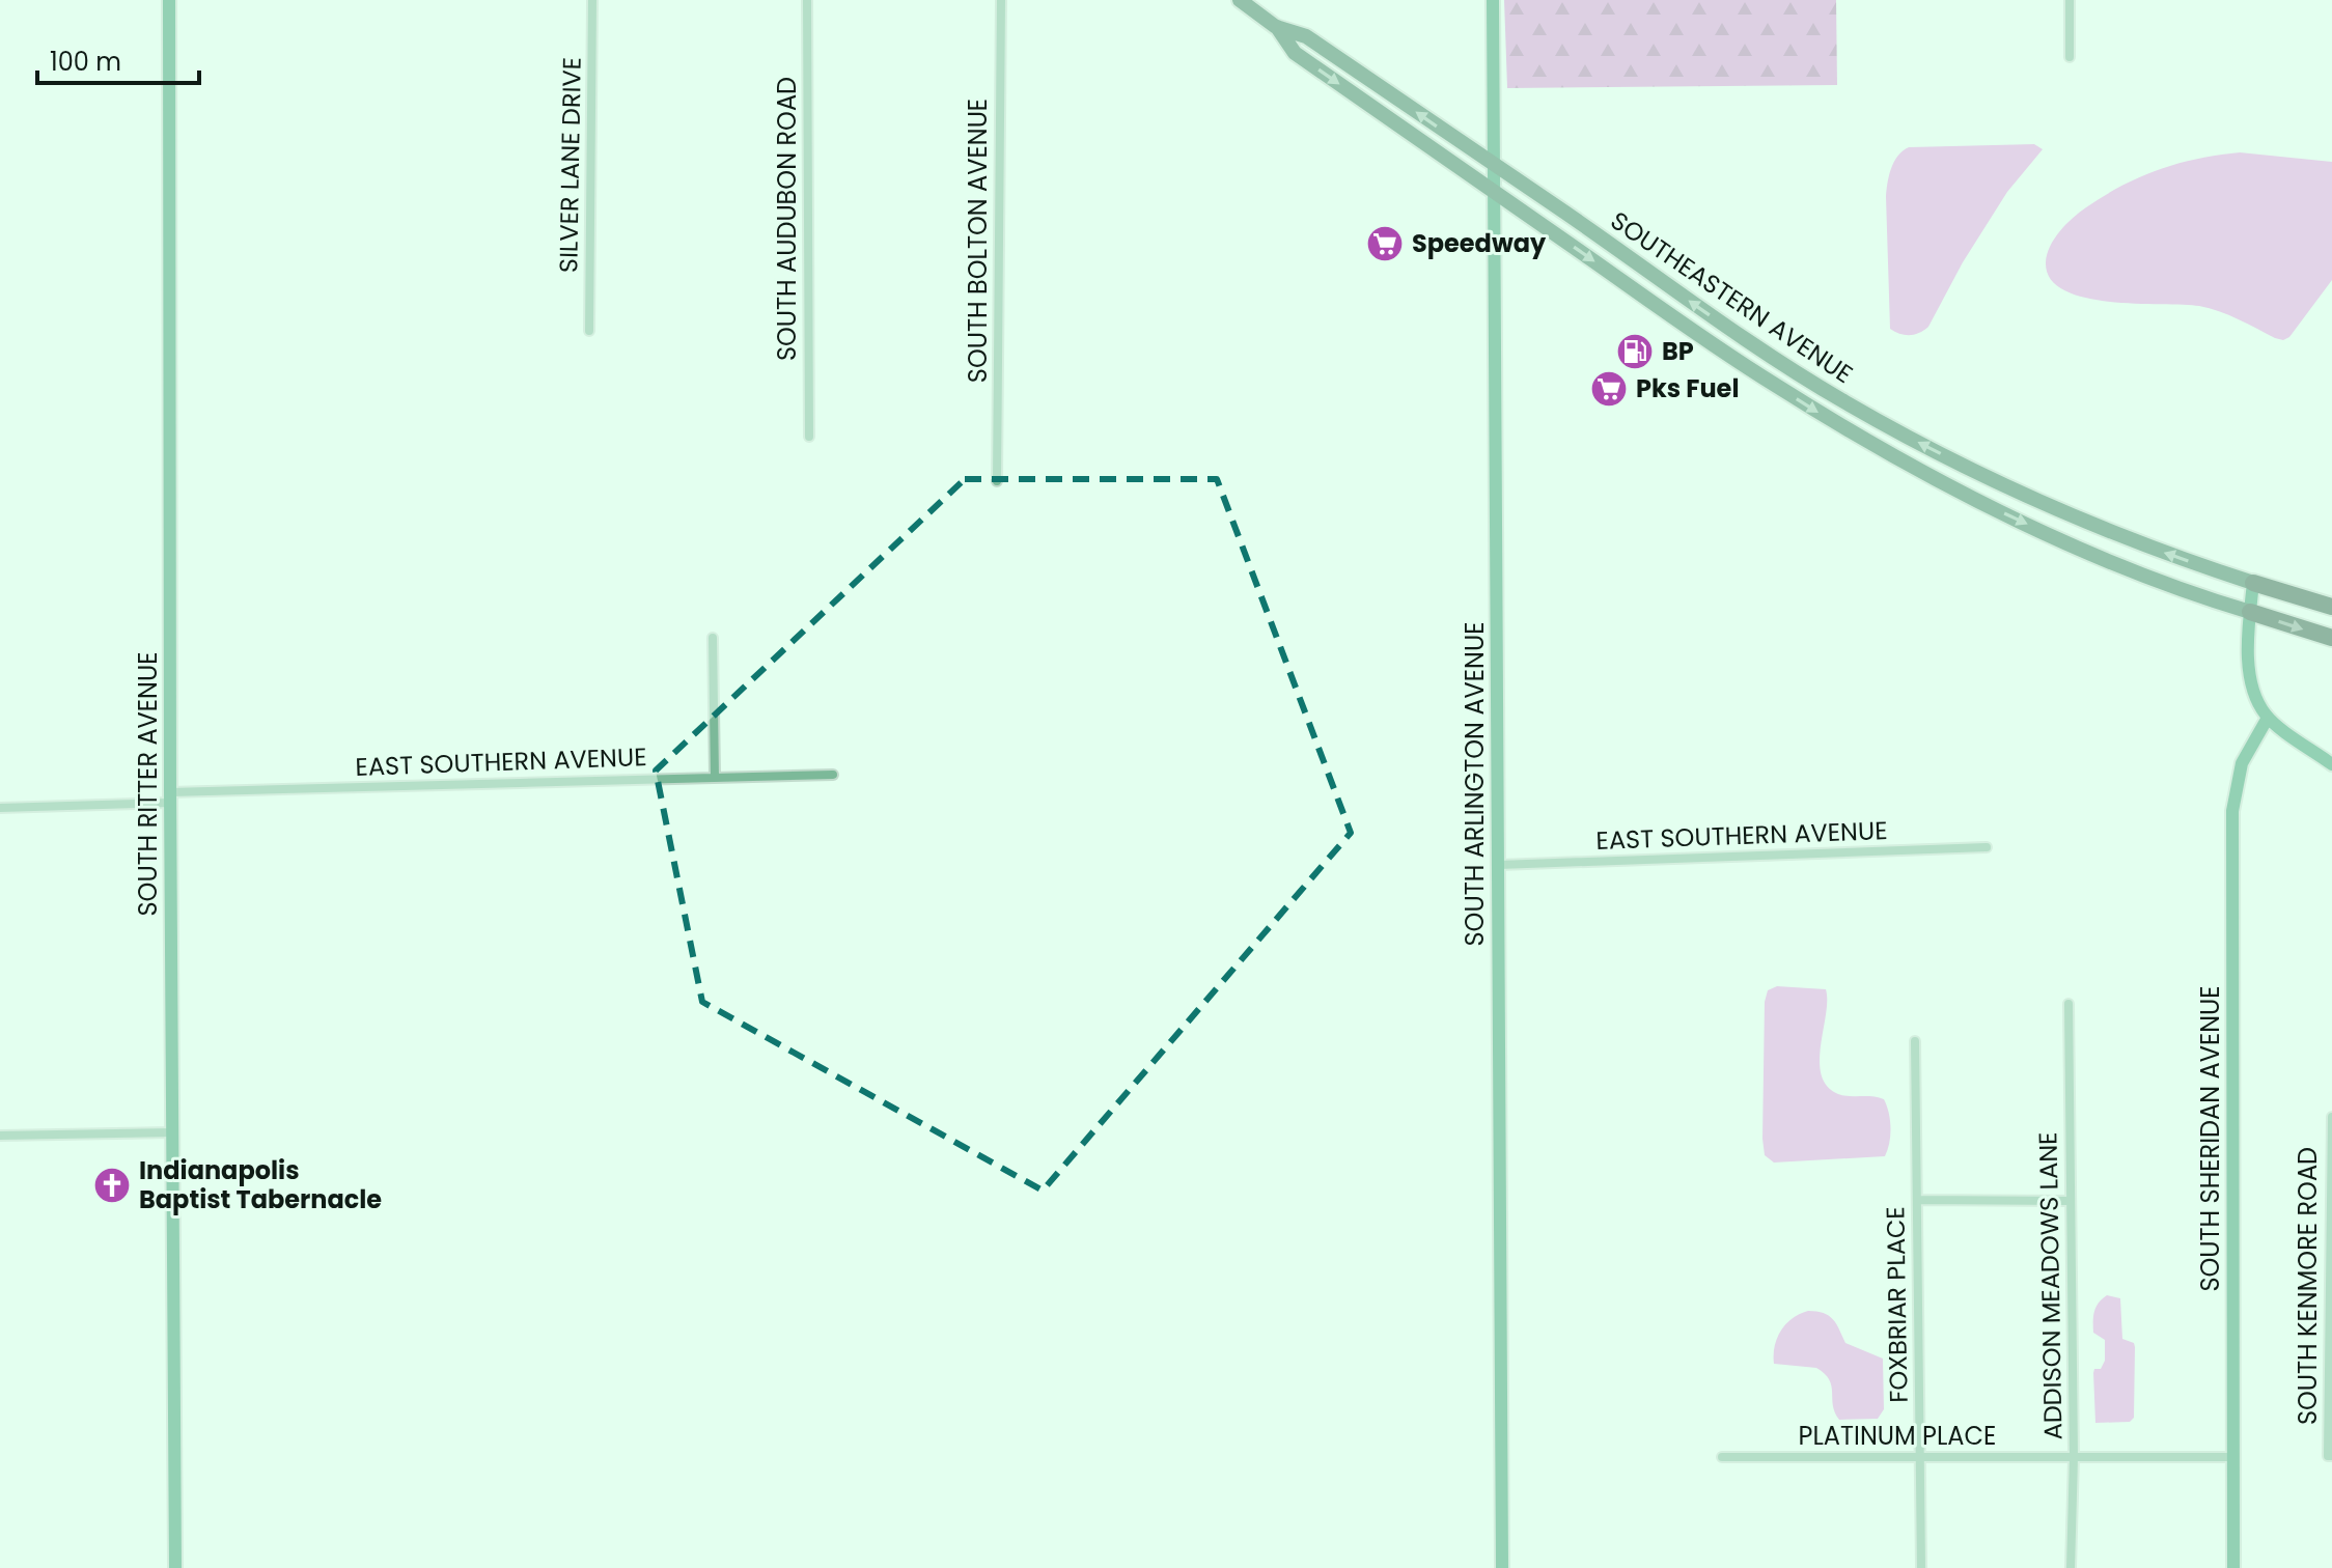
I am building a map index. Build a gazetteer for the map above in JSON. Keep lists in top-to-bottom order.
{
  "streets": {
    "main road": ["SOUTHEASTERN AVENUE"],
    "street": [
      "SILVER LANE DRIVE",
      "SOUTH AUDUBON ROAD",
      "SOUTH BOLTON AVENUE",
      "EAST SOUTHERN AVENUE",
      "SOUTH RITTER AVENUE",
      "SOUTH ARLINGTON AVENUE",
      "SOUTH SHERIDAN AVENUE",
      "ADDISON MEADOWS LANE",
      "SOUTH KENMORE ROAD",
      "FOXBRIAR PLACE",
      "PLATINUM PLACE"
    ]
  },
  "crossings": [
    ["SOUTHEASTERN AVENUE", "SOUTH ARLINGTON AVENUE"],
    ["EAST SOUTHERN AVENUE", "SOUTH RITTER AVENUE"],
    ["EAST SOUTHERN AVENUE", "SOUTH ARLINGTON AVENUE"],
    ["SOUTH SHERIDAN AVENUE", "PLATINUM PLACE"],
    ["ADDISON MEADOWS LANE", "PLATINUM PLACE"],
    ["FOXBRIAR PLACE", "PLATINUM PLACE"]
  ],
  "places": {
    "supermarket": ["Speedway", "Pks Fuel"],
    "fuel station": ["BP"],
    "church": ["Indianapolis Baptist Tabernacle"]
  },
  "scale_bar": "100 m"
}
